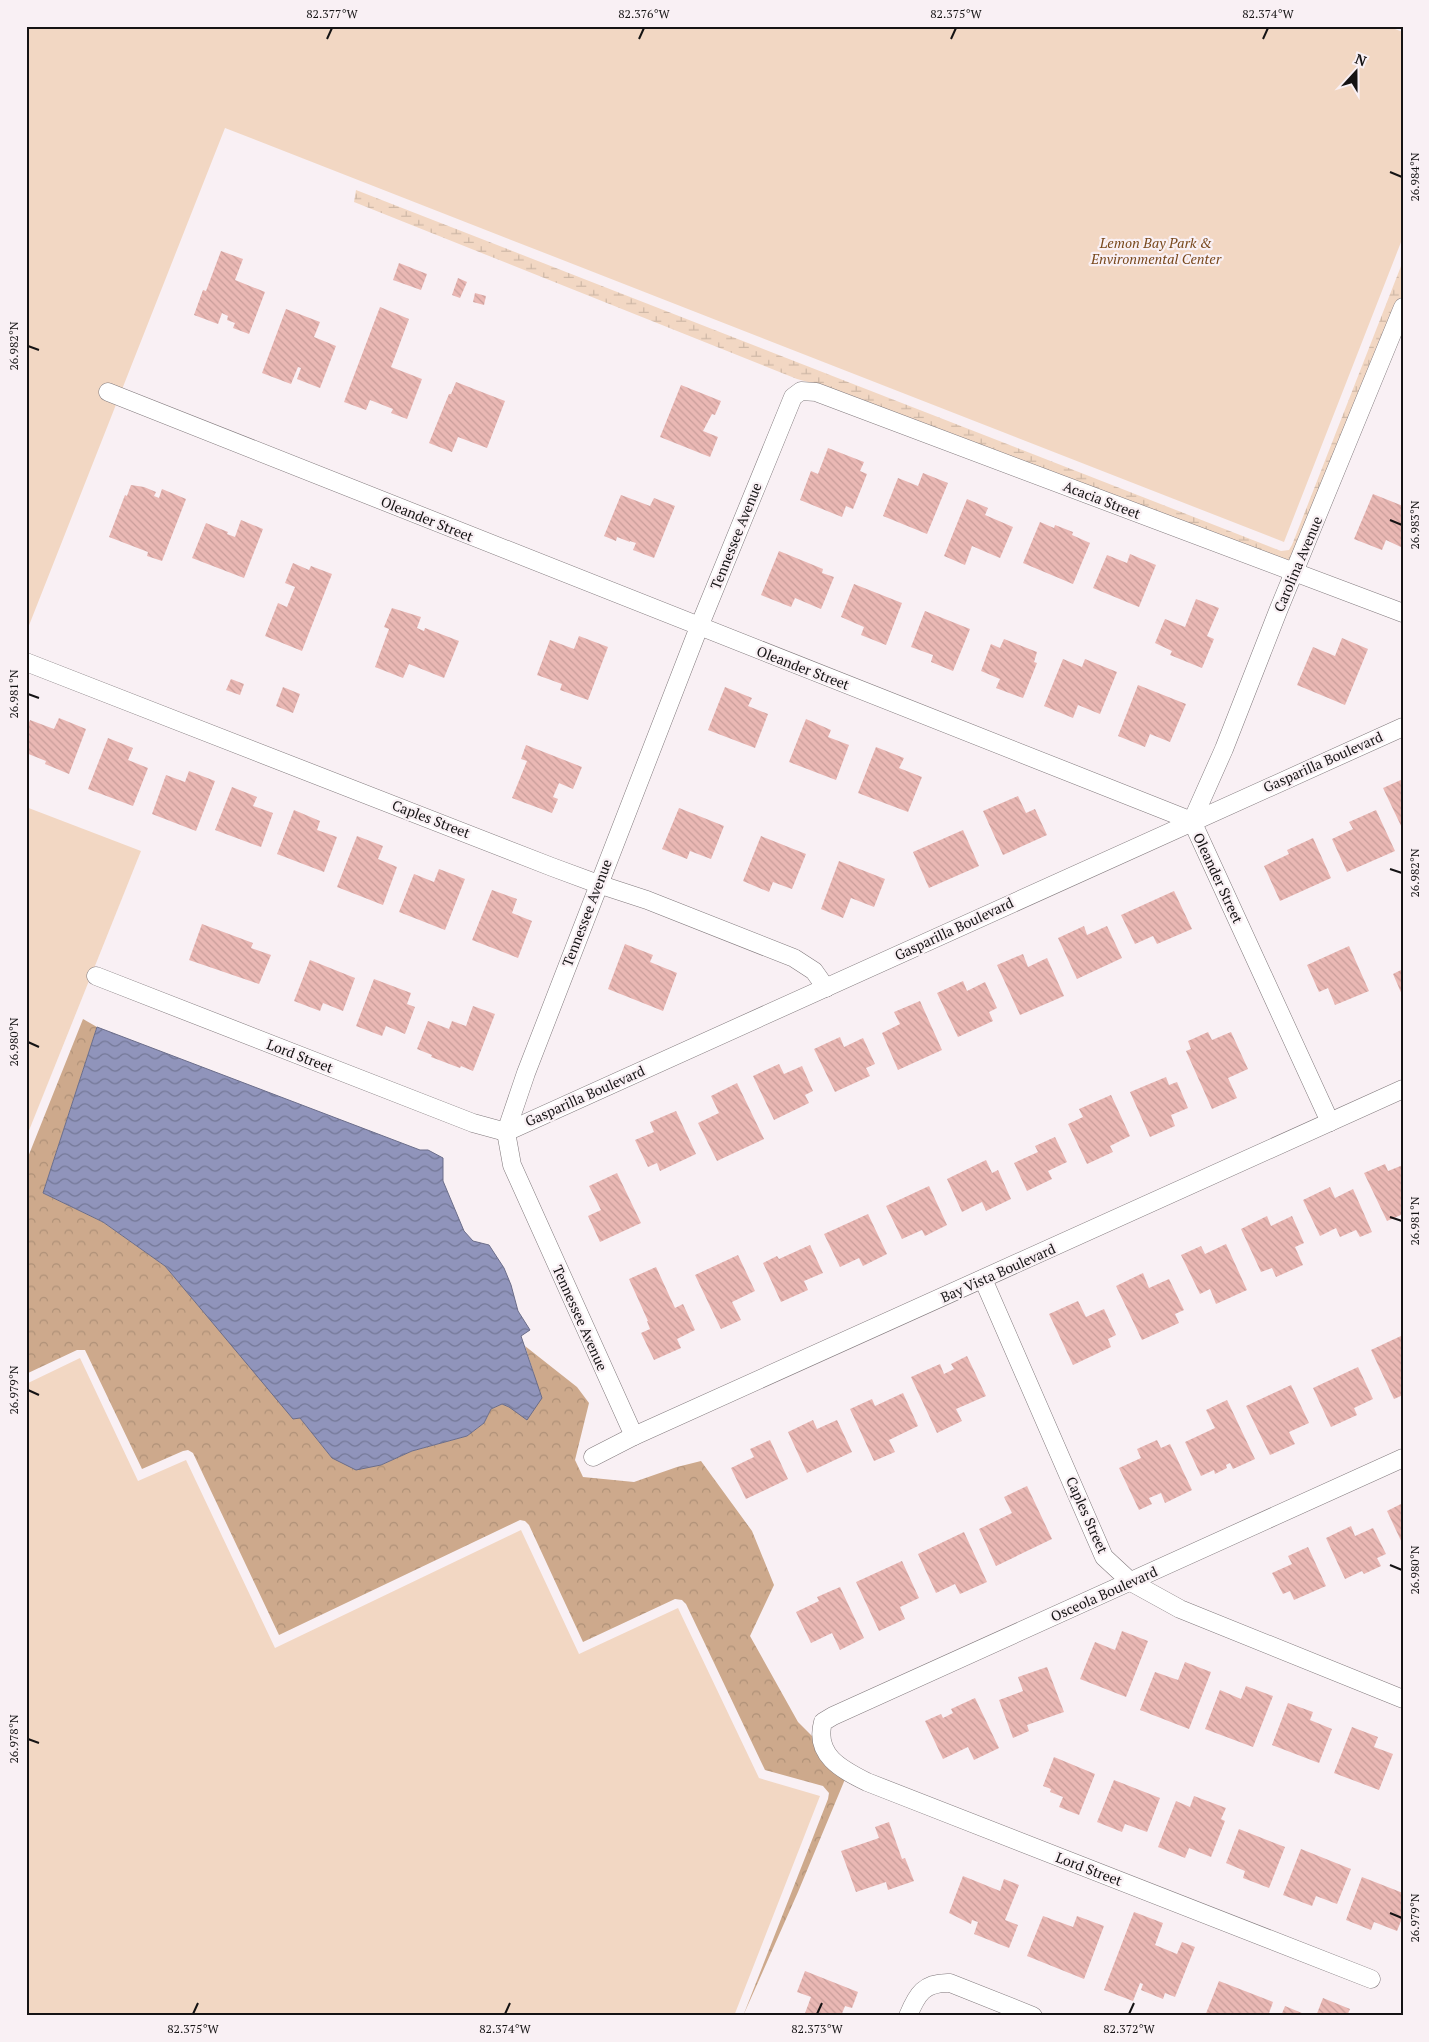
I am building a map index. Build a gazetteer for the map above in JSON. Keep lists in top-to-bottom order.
{
  "streets": {
    "street": [
      "Acacia Street",
      "Oleander Street",
      "Tennessee Avenue",
      "Carolina Avenue",
      "Gasparilla Boulevard",
      "Caples Street",
      "Lord Street",
      "Bay Vista Boulevard",
      "Osceola Boulevard"
    ]
  },
  "crossings": [
    ["Acacia Street", "Tennessee Avenue"],
    ["Acacia Street", "Carolina Avenue"],
    ["Oleander Street", "Tennessee Avenue"],
    ["Oleander Street", "Carolina Avenue"],
    ["Oleander Street", "Gasparilla Boulevard"],
    ["Oleander Street", "Bay Vista Boulevard"],
    ["Tennessee Avenue", "Gasparilla Boulevard"],
    ["Tennessee Avenue", "Caples Street"],
    ["Tennessee Avenue", "Lord Street"],
    ["Tennessee Avenue", "Bay Vista Boulevard"],
    ["Carolina Avenue", "Gasparilla Boulevard"],
    ["Gasparilla Boulevard", "Caples Street"],
    ["Gasparilla Boulevard", "Lord Street"],
    ["Caples Street", "Bay Vista Boulevard"],
    ["Caples Street", "Osceola Boulevard"],
    ["Lord Street", "Osceola Boulevard"]
  ],
  "parks": ["Lemon Bay Park & Environmental Center"],
  "north": "top",
  "coordinates": [
    "82.377°W",
    "82.376°W",
    "82.375°W",
    "82.374°W",
    "26.984°N",
    "26.982°N",
    "26.983°N",
    "26.981°N",
    "26.980°N",
    "26.979°N",
    "26.978°N",
    "82.373°W",
    "82.372°W"
  ]
}
